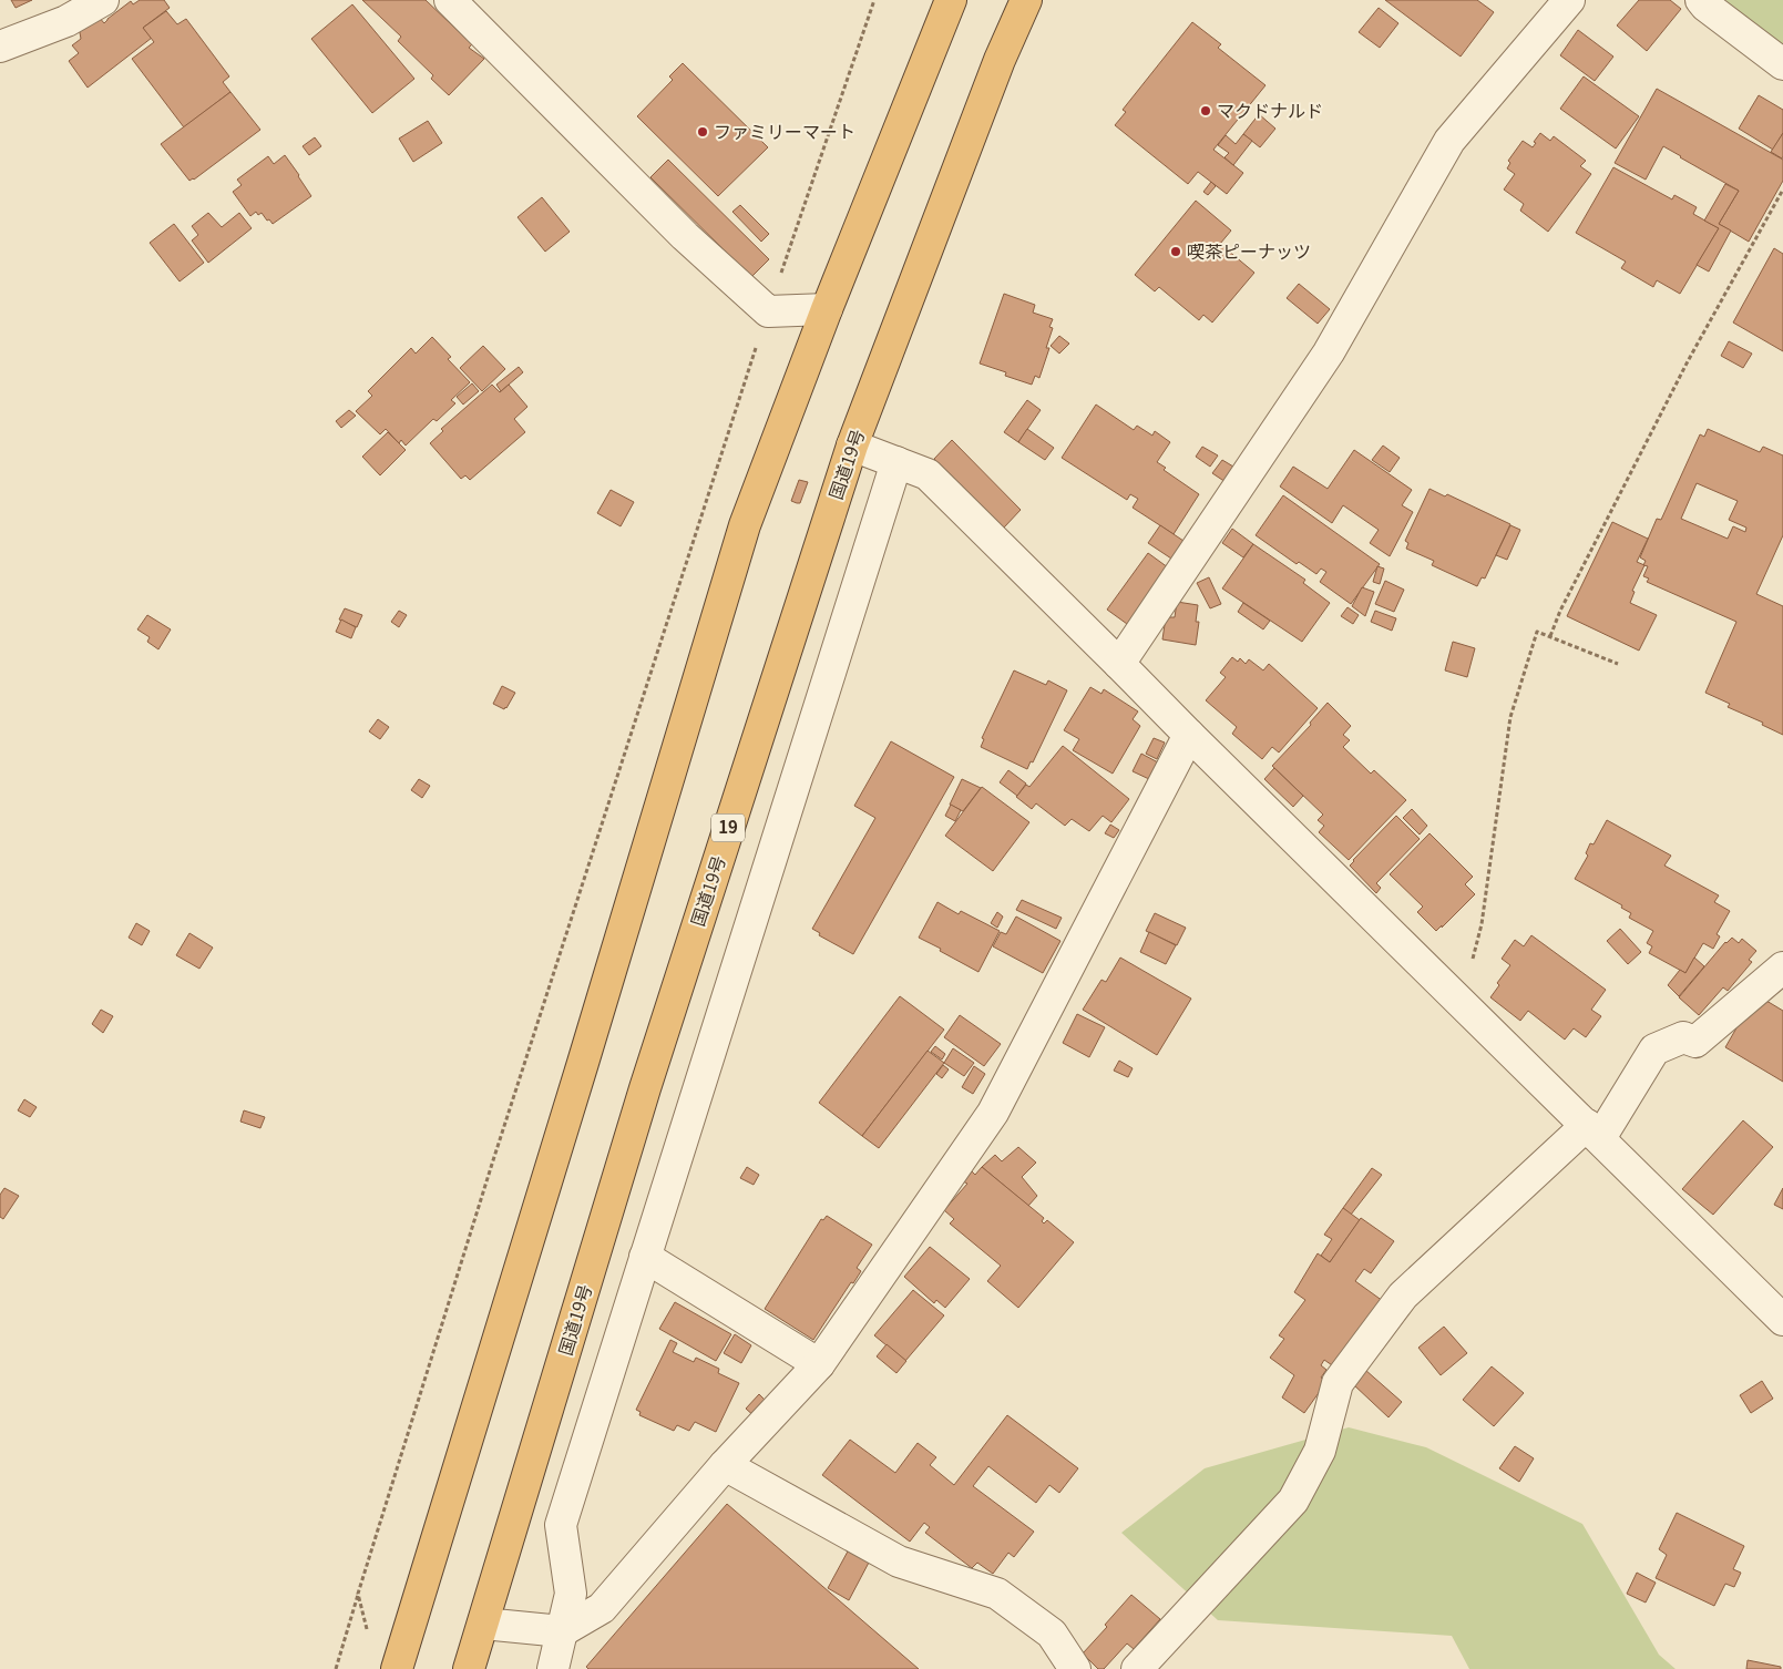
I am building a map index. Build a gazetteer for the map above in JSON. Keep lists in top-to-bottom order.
{
  "streets": {
    "highway": ["国道19号", "19"]
  },
  "places": ["マクドナルド", "ファミリーマート", "喫茶ピーナッツ"]
}
